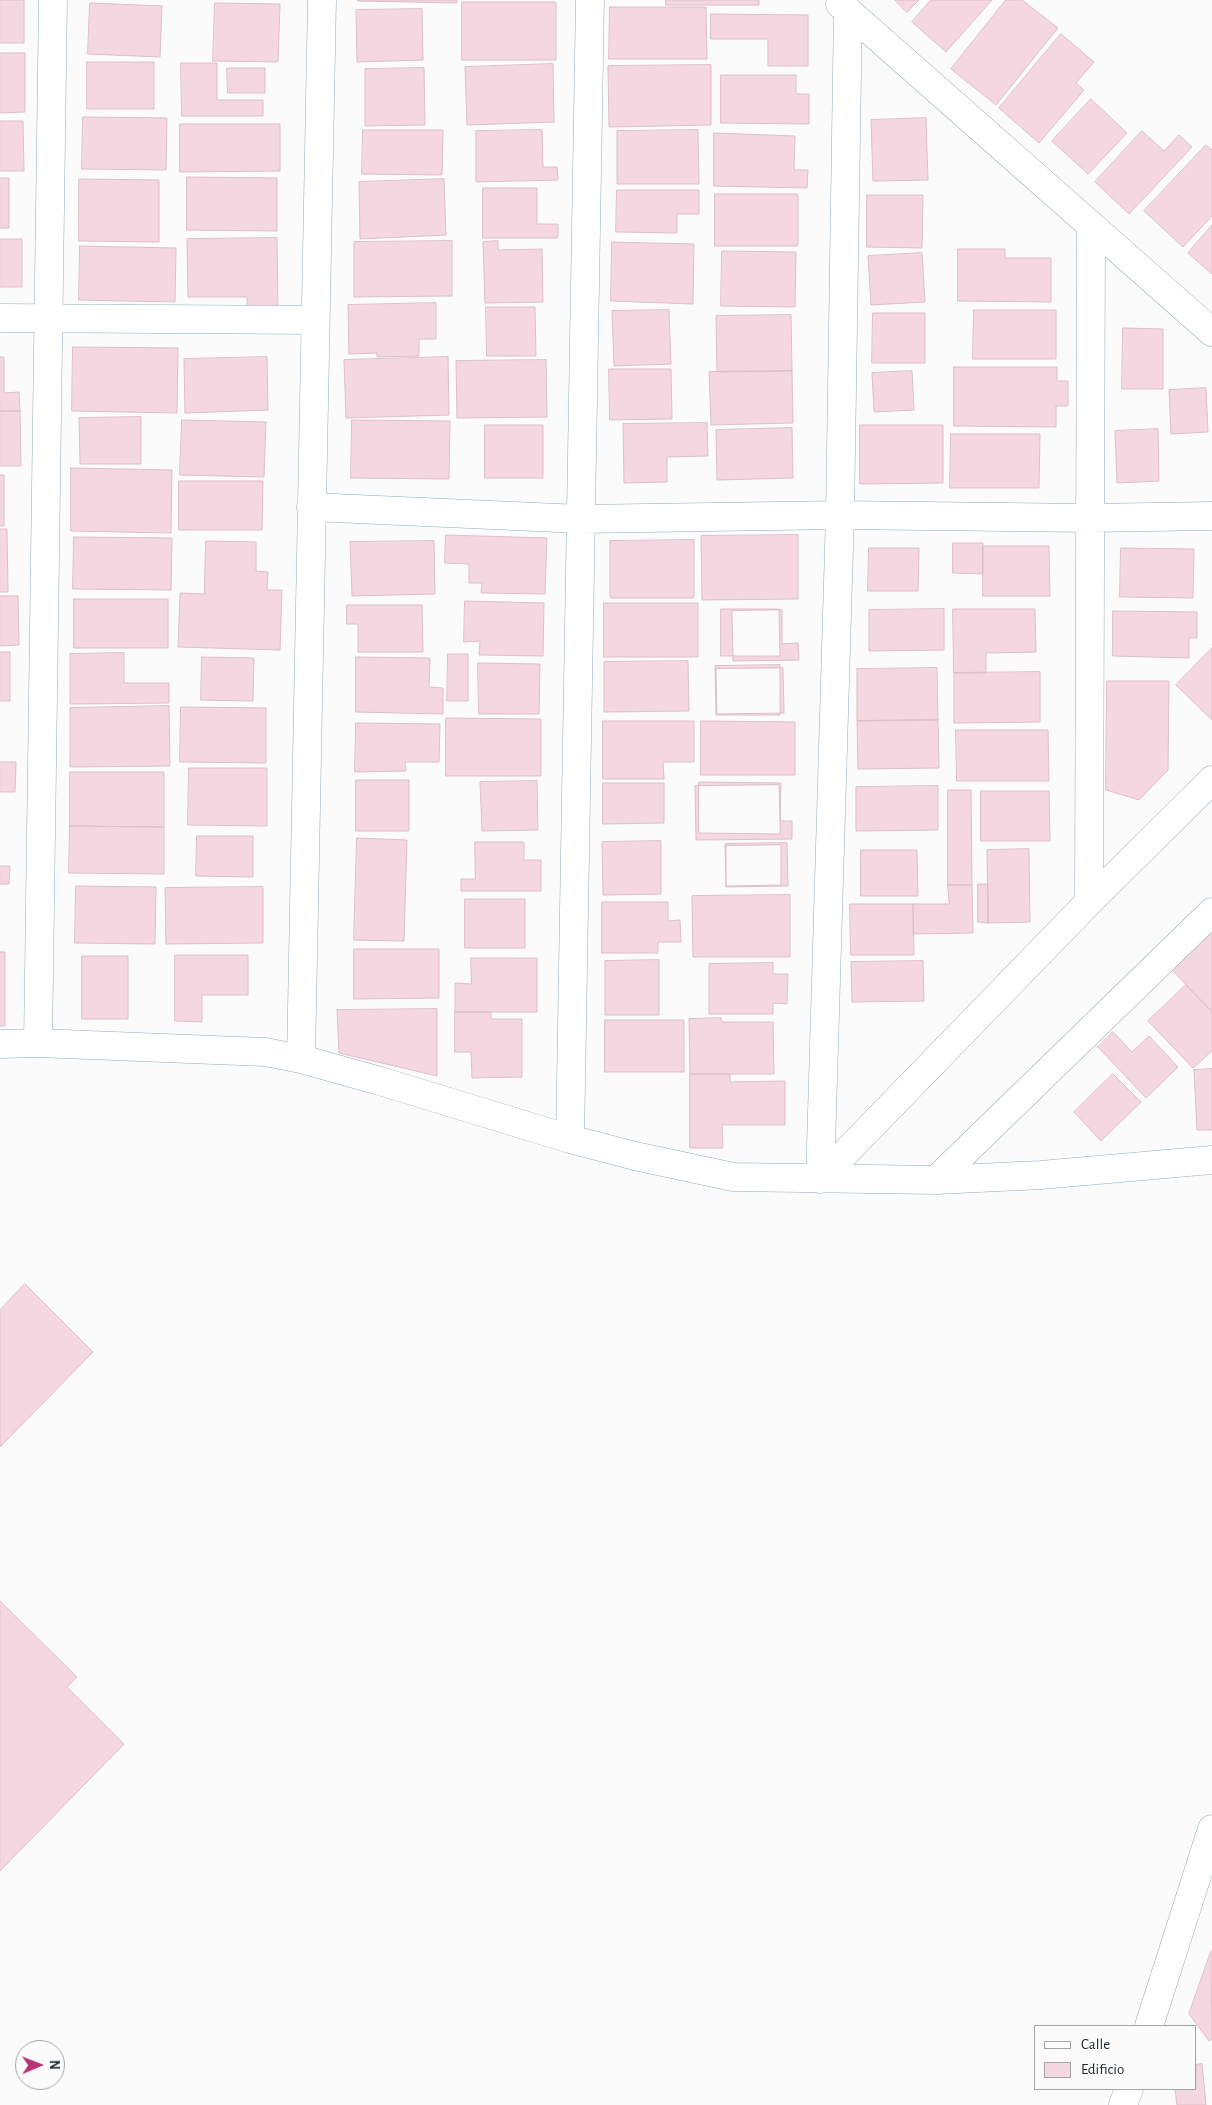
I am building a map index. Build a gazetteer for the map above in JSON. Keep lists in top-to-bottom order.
{
  "legend": ["Calle", "Edificio"],
  "north": "right"
}
